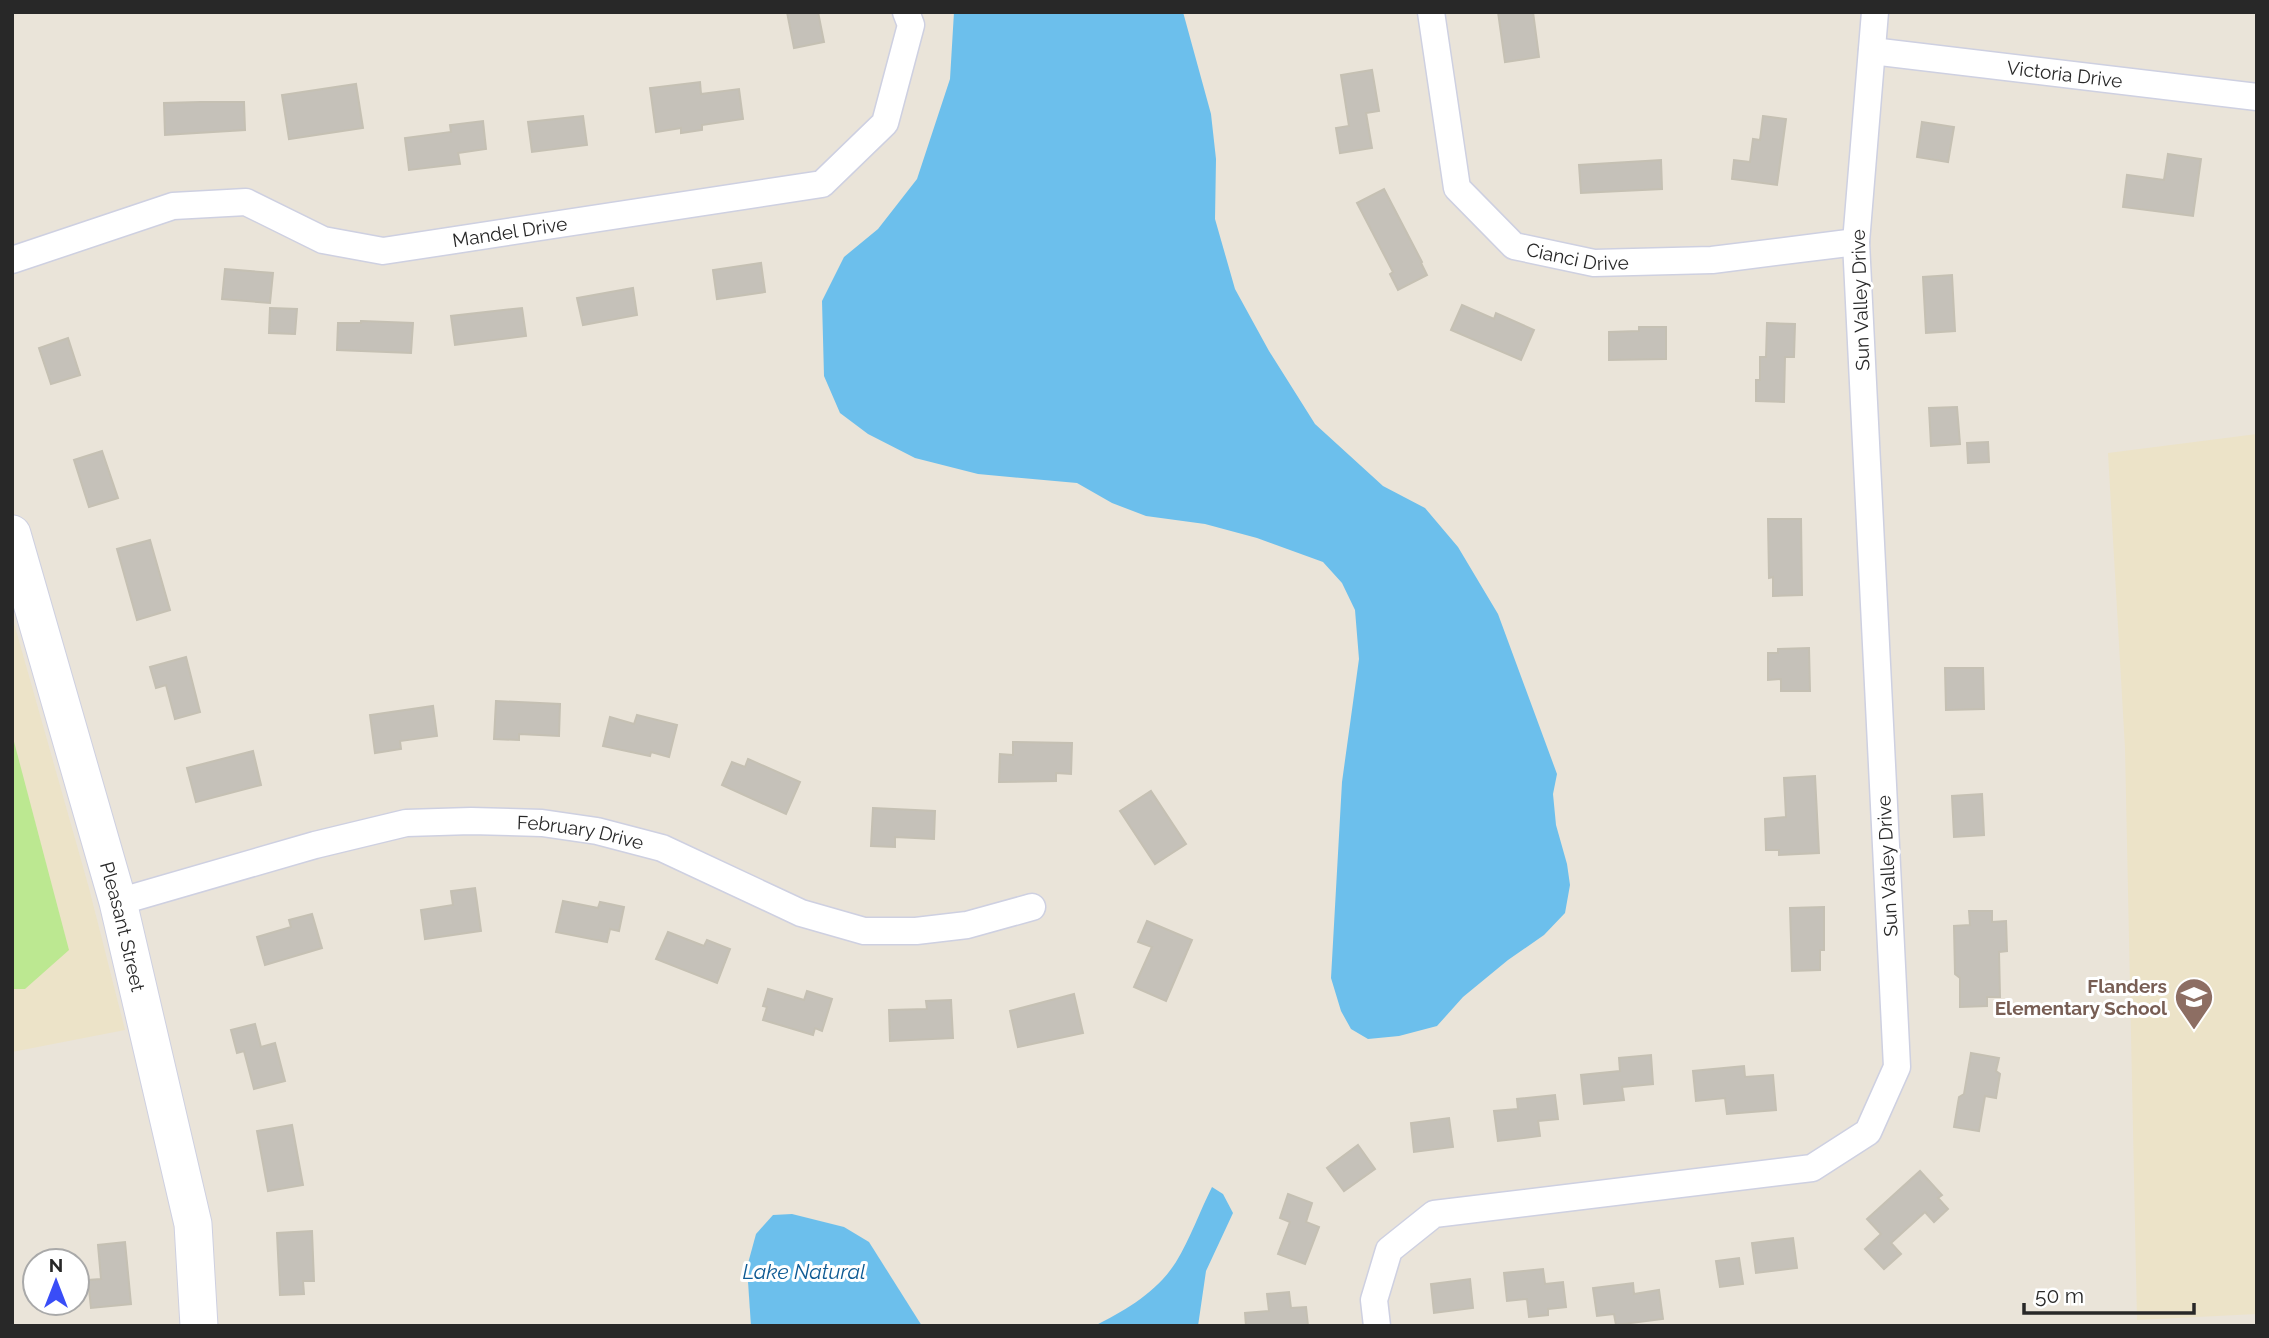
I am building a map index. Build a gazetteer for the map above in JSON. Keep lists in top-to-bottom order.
{
  "streets": {
    "street": [
      "Victoria Drive",
      "Mandel Drive",
      "Cianci Drive",
      "Sun Valley Drive",
      "February Drive",
      "Pleasant Street"
    ]
  },
  "crossings": [
    ["Victoria Drive", "Sun Valley Drive"],
    ["Cianci Drive", "Sun Valley Drive"],
    ["February Drive", "Pleasant Street"]
  ],
  "water": ["Lake Natural"],
  "places": {
    "school or university": ["Flanders Elementary School"]
  },
  "scale_bar": "50 m",
  "north": "top"
}
